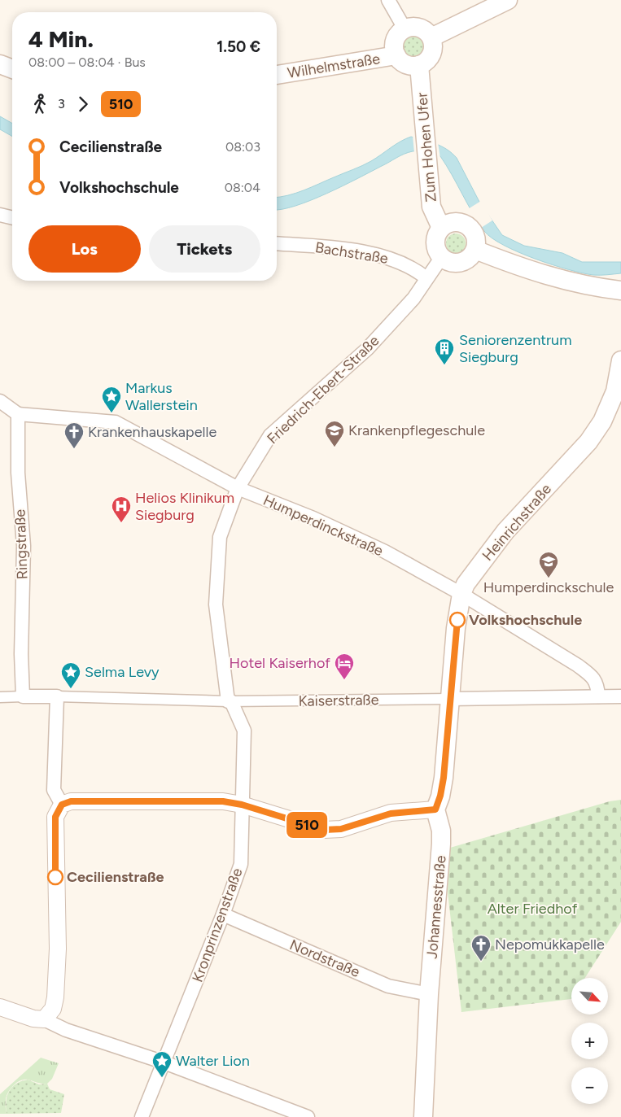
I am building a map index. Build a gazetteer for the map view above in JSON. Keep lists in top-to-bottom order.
{
  "streets": {
    "main road": [
      "Wilhelmstraße",
      "Zum Hohen Ufer",
      "Heinrichstraße",
      "Johannesstraße"
    ],
    "street": [
      "Bachstraße",
      "Friedrich-Ebert-Straße",
      "Humperdinckstraße",
      "Ringstraße",
      "Kaiserstraße",
      "Kronprinzenstraße",
      "Nordstraße"
    ]
  },
  "crossings": [
    ["Wilhelmstraße", "Zum Hohen Ufer"],
    ["Zum Hohen Ufer", "Friedrich-Ebert-Straße"],
    ["Bachstraße", "Friedrich-Ebert-Straße"],
    ["Friedrich-Ebert-Straße", "Humperdinckstraße"],
    ["Friedrich-Ebert-Straße", "Kaiserstraße"],
    ["Friedrich-Ebert-Straße", "Kronprinzenstraße"],
    ["Heinrichstraße", "Humperdinckstraße"],
    ["Heinrichstraße", "Kaiserstraße"],
    ["Humperdinckstraße", "Ringstraße"],
    ["Humperdinckstraße", "Kaiserstraße"],
    ["Ringstraße", "Kaiserstraße"],
    ["Kaiserstraße", "Kronprinzenstraße"],
    ["Johannesstraße", "Nordstraße"],
    ["Kronprinzenstraße", "Nordstraße"]
  ],
  "parks": ["Alter Friedhof"],
  "places": {
    "building": ["Seniorenzentrum Siegburg"],
    "place": ["Markus Wallerstein", "Selma Levy", "Walter Lion"],
    "school or university": ["Krankenpflegeschule", "Humperdinckschule"],
    "church": ["Krankenhauskapelle", "Nepomukkapelle"],
    "hospital": ["Helios Klinikum Siegburg"],
    "other": ["Volkshochschule", "Cecilienstraße"],
    "hotel": ["Hotel Kaiserhof"]
  },
  "lines": ["bus line 510"],
  "north": "bottom right",
  "page": {
    "on_map": "510",
    "heading": ["4 Min.", "08:00 – 08:04 · Bus", "1.50 €"],
    "legs": ["3", "510"],
    "list": [
      {
        "name": "Cecilienstraße",
        "value": "08:03"
      },
      {
        "name": "Volkshochschule",
        "value": "08:04"
      }
    ],
    "buttons": ["Los", "Tickets"],
    "map_buttons": ["+", "−"]
  }
}
